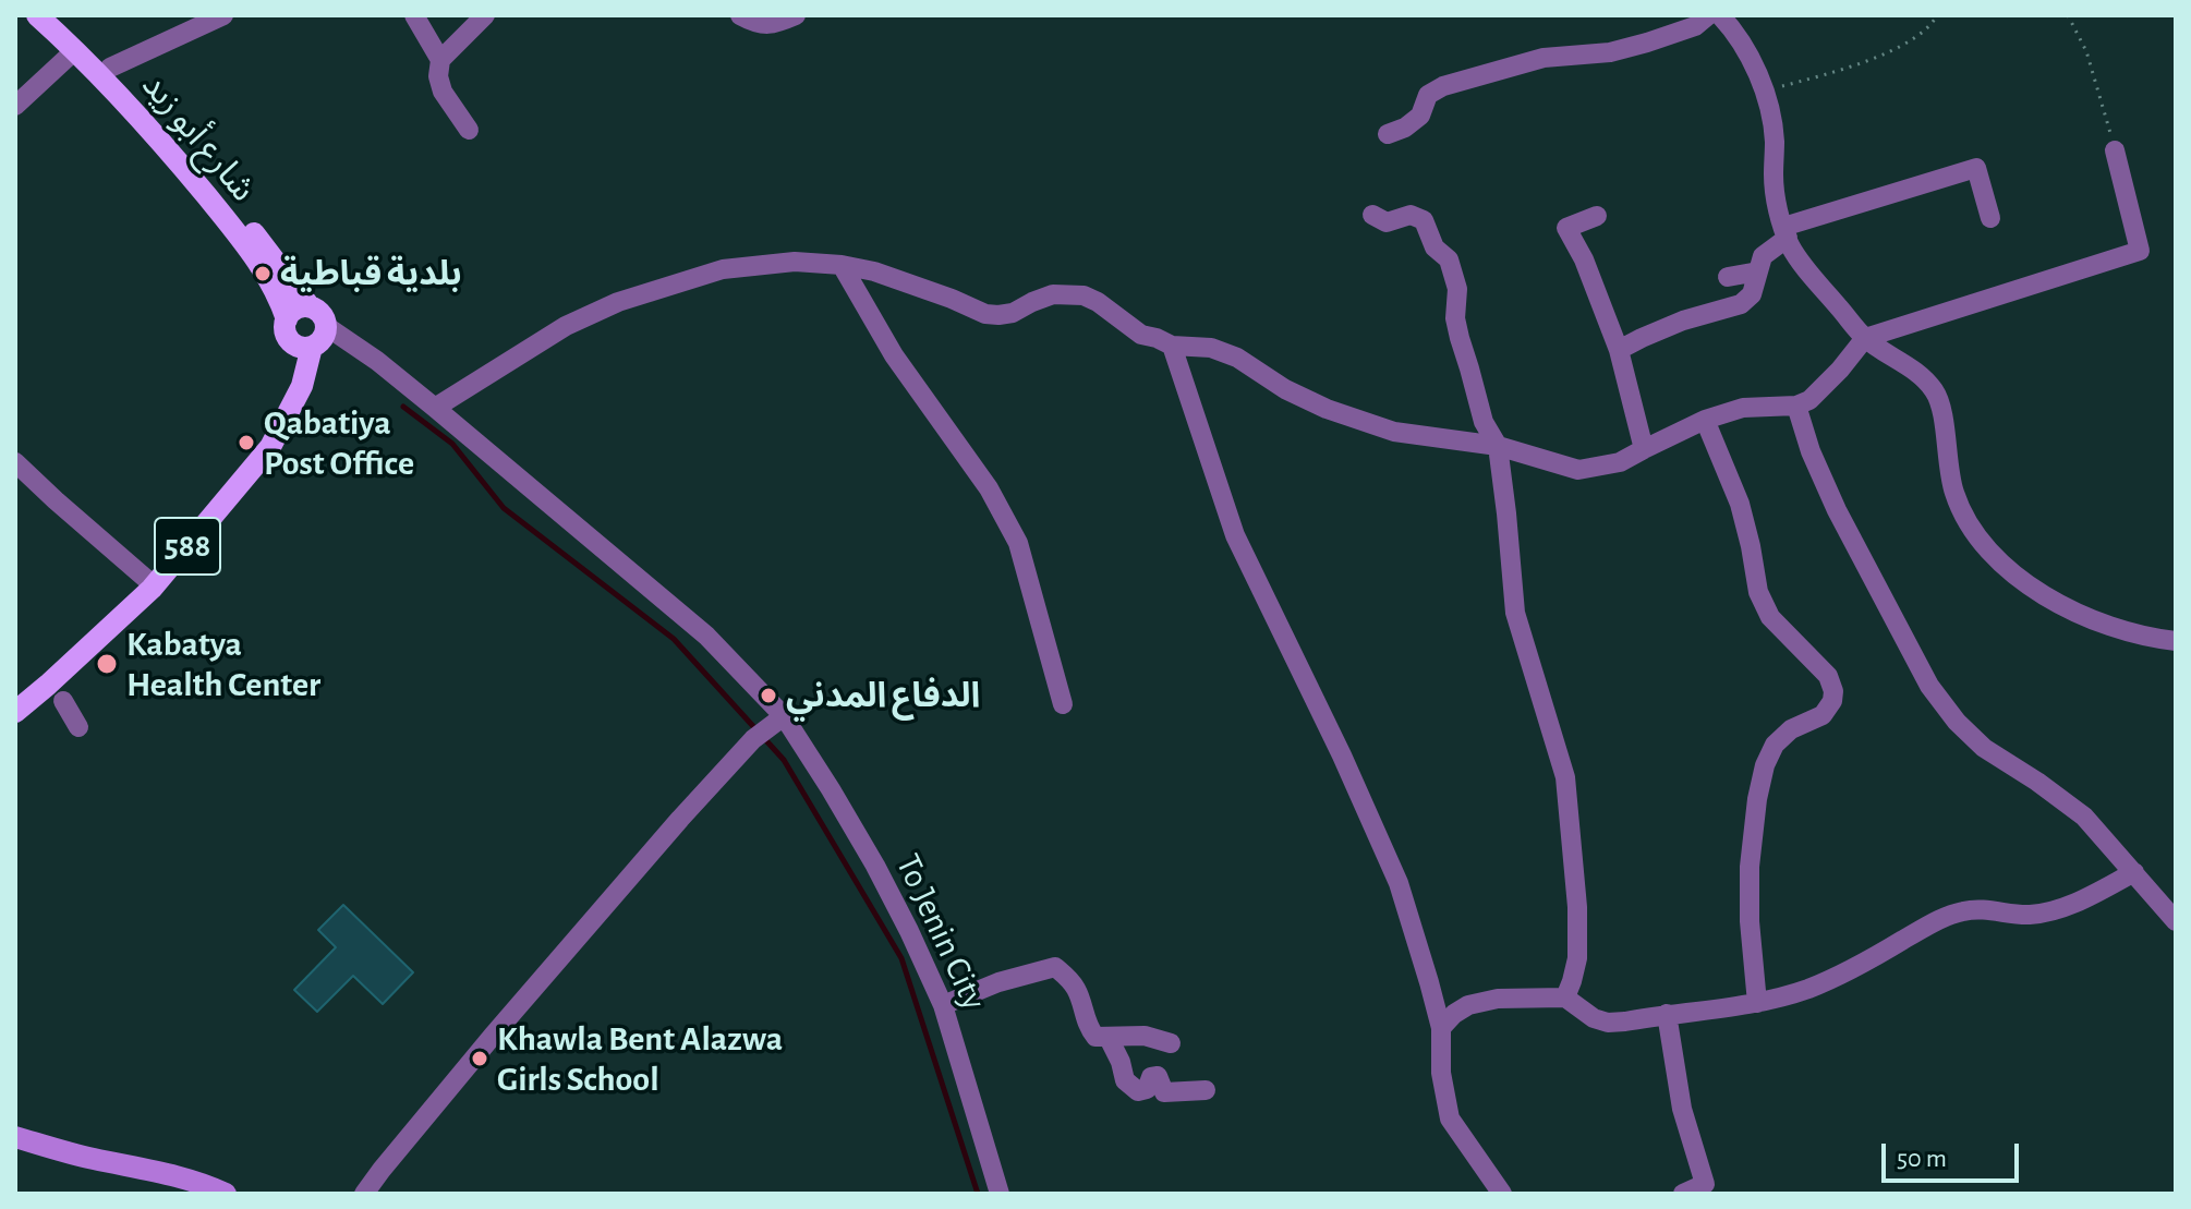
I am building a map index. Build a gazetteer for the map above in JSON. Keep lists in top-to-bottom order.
{
  "streets": {
    "main road": ["شارع أبو زيد", "588"],
    "street": ["To Jenin City"]
  },
  "crossings": [
    ["شارع أبو زيد", "588"],
    ["شارع أبو زيد", "To Jenin City"],
    ["588", "To Jenin City"]
  ],
  "places": [
    "بلدية قباطية",
    "Qabatiya Post Office",
    "Kabatya Health Center",
    "الدفاع المدني",
    "Khawla Bent Alazwa Girls School"
  ],
  "scale_bar": "50 m"
}
